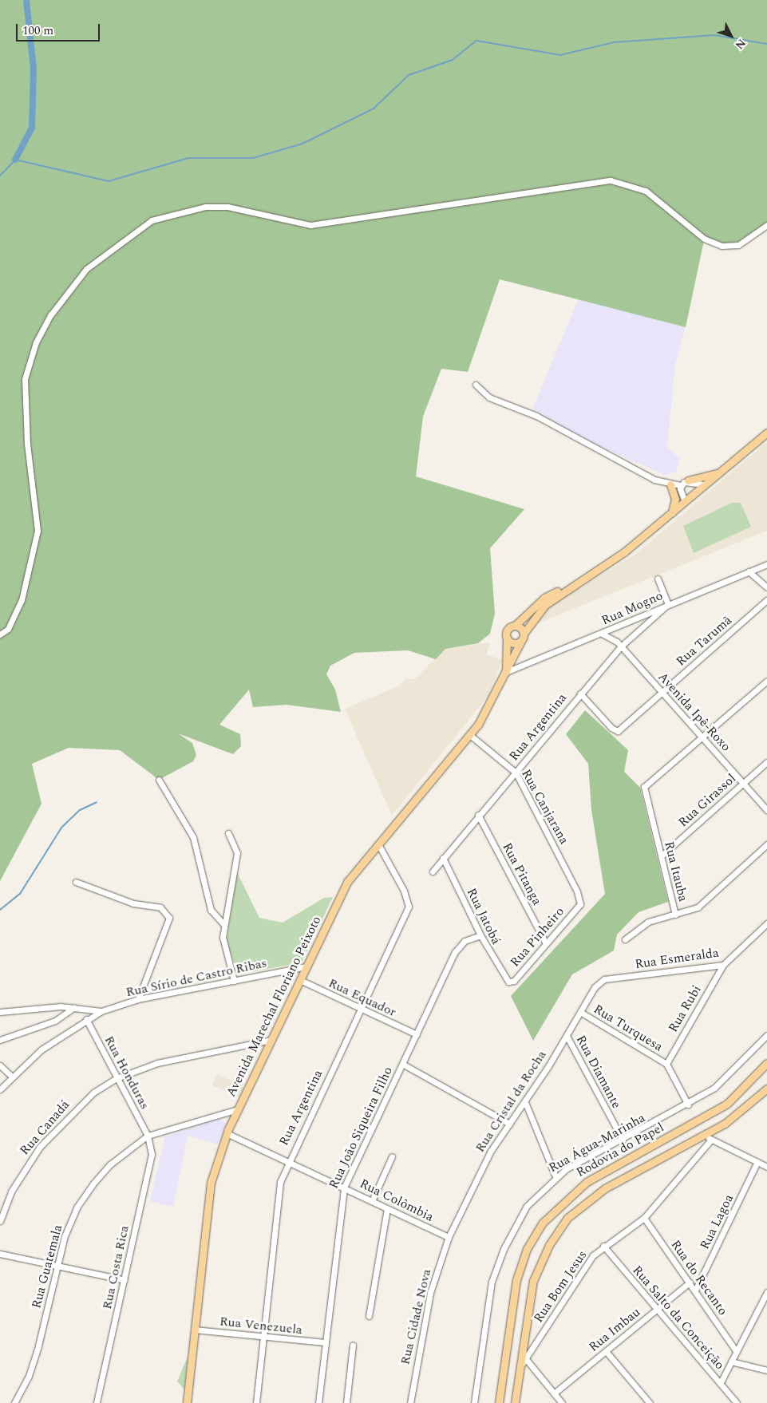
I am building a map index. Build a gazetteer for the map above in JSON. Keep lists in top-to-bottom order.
{
  "streets": {
    "main road": ["Avenida Marechal Floriano Peixoto", "Rodovia do Papel"],
    "street": [
      "Rua Mogno",
      "Rua Tarumã",
      "Avenida Ipê-Roxo",
      "Rua Argentina",
      "Rua Girassol",
      "Rua Canjarana",
      "Rua Itauba",
      "Rua Pitanga",
      "Rua Jatobá",
      "Rua Pinheiro",
      "Rua Esmeralda",
      "Rua Sírio de Castro Ribas",
      "Rua Equador",
      "Rua Rubi",
      "Rua Turquesa",
      "Rua Diamante",
      "Rua Honduras",
      "Rua Cristal da Rocha",
      "Rua Canadá",
      "Rua João Siqueira Filho",
      "Rua Água-Marinha",
      "Rua Colômbia",
      "Rua Lagoa",
      "Rua Guatemala",
      "Rua Costa Rica",
      "Rua do Recanto",
      "Rua Bom Jesus",
      "Rua Cidade Nova",
      "Rua Salto da Conceição",
      "Rua Venezuela",
      "Rua Imbau"
    ]
  },
  "crossings": [
    ["Rua Mogno", "Avenida Ipê-Roxo"],
    ["Rua Mogno", "Rua Argentina"],
    ["Rua Mogno", "Avenida Marechal Floriano Peixoto"],
    ["Rua Tarumã", "Avenida Ipê-Roxo"],
    ["Rua Tarumã", "Rua Argentina"],
    ["Avenida Ipê-Roxo", "Rua Argentina"],
    ["Avenida Ipê-Roxo", "Rua Girassol"],
    ["Avenida Ipê-Roxo", "Rua Itauba"],
    ["Rua Argentina", "Rua Canjarana"],
    ["Rua Argentina", "Rua Pitanga"],
    ["Rua Argentina", "Rua Jatobá"],
    ["Rua Argentina", "Rua Equador"],
    ["Rua Argentina", "Avenida Marechal Floriano Peixoto"],
    ["Rua Argentina", "Rua Colômbia"],
    ["Rua Argentina", "Rua Venezuela"],
    ["Rua Girassol", "Rua Itauba"],
    ["Rua Canjarana", "Rua Pinheiro"],
    ["Rua Canjarana", "Avenida Marechal Floriano Peixoto"],
    ["Rua Pitanga", "Rua Pinheiro"],
    ["Rua Jatobá", "Rua Pinheiro"],
    ["Rua Jatobá", "Rua João Siqueira Filho"],
    ["Rua Esmeralda", "Rua Rubi"],
    ["Rua Esmeralda", "Rua Cristal da Rocha"],
    ["Rua Sírio de Castro Ribas", "Avenida Marechal Floriano Peixoto"],
    ["Rua Sírio de Castro Ribas", "Rua Honduras"],
    ["Rua Equador", "Avenida Marechal Floriano Peixoto"],
    ["Rua Equador", "Rua João Siqueira Filho"],
    ["Avenida Marechal Floriano Peixoto", "Rua Canadá"],
    ["Avenida Marechal Floriano Peixoto", "Rua Colômbia"],
    ["Avenida Marechal Floriano Peixoto", "Rua Guatemala"],
    ["Avenida Marechal Floriano Peixoto", "Rua Venezuela"],
    ["Rua Rubi", "Rua Turquesa"],
    ["Rua Turquesa", "Rua Cristal da Rocha"],
    ["Rua Turquesa", "Rua Água-Marinha"],
    ["Rua Diamante", "Rua Cristal da Rocha"],
    ["Rua Diamante", "Rua Água-Marinha"],
    ["Rua Honduras", "Rua Canadá"],
    ["Rua Honduras", "Rua Guatemala"],
    ["Rua Honduras", "Rua Costa Rica"],
    ["Rua Cristal da Rocha", "Rua Colômbia"],
    ["Rua Cristal da Rocha", "Rua Cidade Nova"],
    ["Rua João Siqueira Filho", "Rua Colômbia"],
    ["Rua João Siqueira Filho", "Rua Venezuela"],
    ["Rua Colômbia", "Rua Cidade Nova"],
    ["Rua Lagoa", "Rua do Recanto"],
    ["Rua Guatemala", "Rua Costa Rica"],
    ["Rua do Recanto", "Rua Bom Jesus"],
    ["Rua do Recanto", "Rua Imbau"],
    ["Rua Bom Jesus", "Rua Salto da Conceição"],
    ["Rua Salto da Conceição", "Rua Imbau"]
  ],
  "scale_bar": "100 m",
  "north": "bottom right"
}
